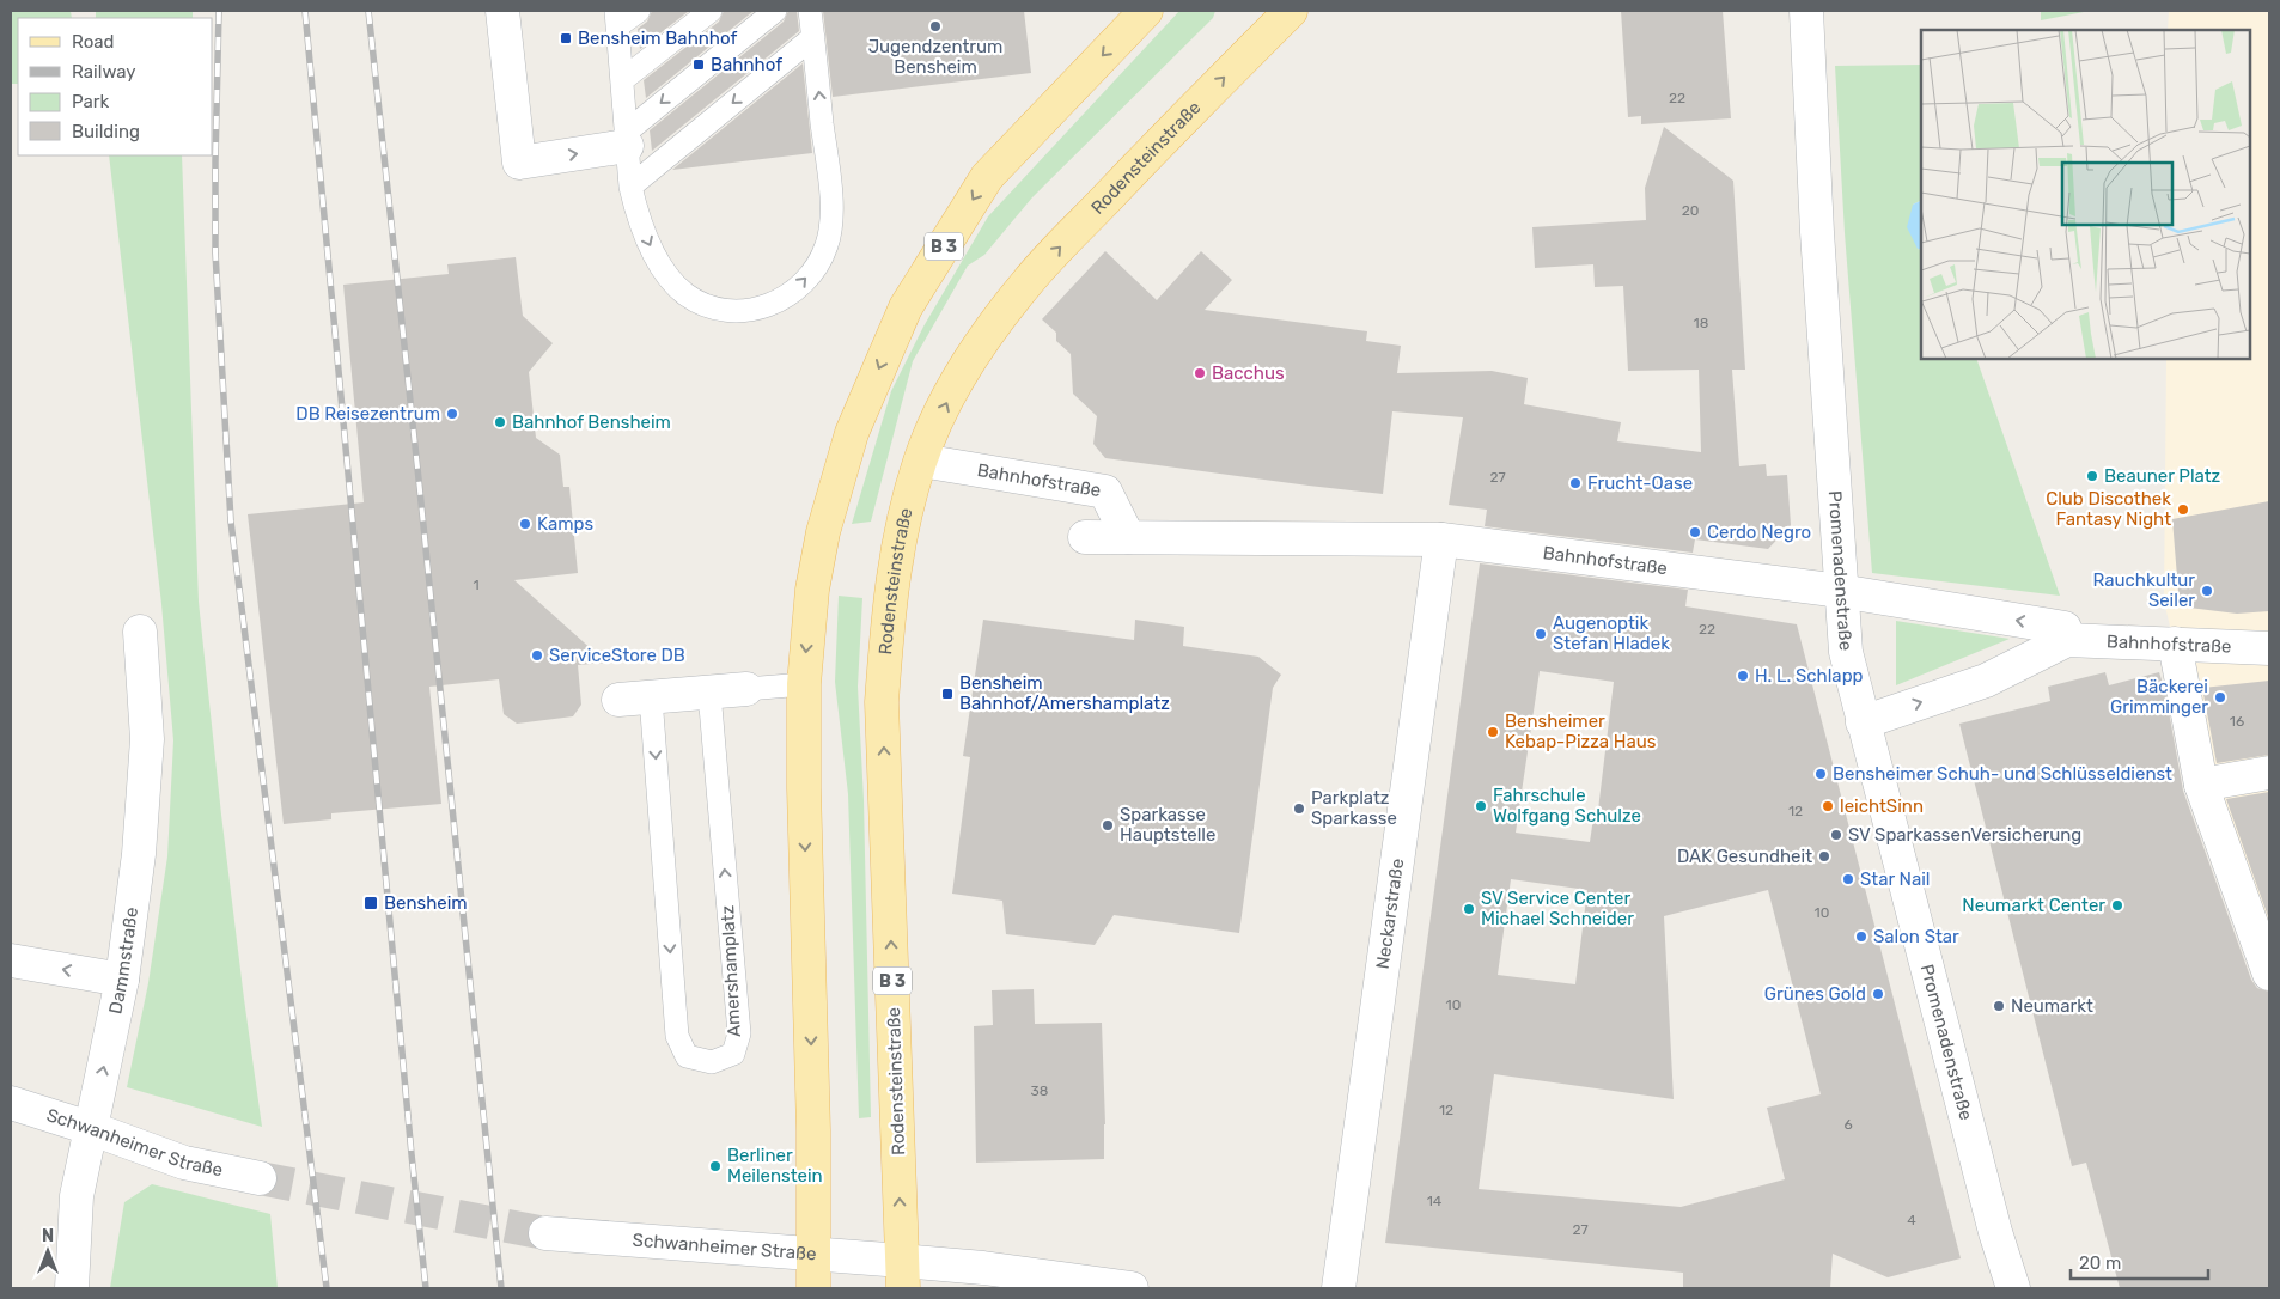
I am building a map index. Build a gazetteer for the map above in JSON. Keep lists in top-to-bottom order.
{
  "streets": {
    "main road": ["Rodensteinstraße", "B 3"],
    "street": [
      "Bahnhofstraße",
      "Promenadenstraße",
      "Neckarstraße",
      "Dammstraße",
      "Amershamplatz",
      "Schwanheimer Straße"
    ]
  },
  "crossings": [
    ["Rodensteinstraße", "Bahnhofstraße"],
    ["Rodensteinstraße", "Schwanheimer Straße"],
    ["B 3", "Amershamplatz"],
    ["B 3", "Schwanheimer Straße"],
    ["Bahnhofstraße", "Promenadenstraße"],
    ["Bahnhofstraße", "Neckarstraße"],
    ["Dammstraße", "Schwanheimer Straße"]
  ],
  "places": {
    "other": [
      "Jugendzentrum Bensheim",
      "Bacchus",
      "DB Reisezentrum",
      "Bahnhof Bensheim",
      "Beauner Platz",
      "Frucht-Oase",
      "Club Discothek Fantasy Night",
      "Kamps",
      "Cerdo Negro",
      "Rauchkultur Seiler",
      "Augenoptik Stefan Hladek",
      "ServiceStore DB",
      "H. L. Schlapp",
      "Bäckerei Grimminger",
      "Bensheimer Kebap-Pizza Haus",
      "Bensheimer Schuh- und Schlüsseldienst",
      "Fahrschule Wolfgang Schulze",
      "leichtSinn",
      "Parkplatz Sparkasse",
      "Sparkasse Hauptstelle",
      "SV SparkassenVersicherung",
      "DAK Gesundheit",
      "Star Nail",
      "Neumarkt Center",
      "SV Service Center Michael Schneider",
      "Salon Star",
      "Grünes Gold",
      "Neumarkt",
      "Berliner Meilenstein"
    ],
    "transit": [
      "Bensheim Bahnhof",
      "Bahnhof",
      "Bensheim Bahnhof/Amershamplatz",
      "Bensheim"
    ]
  },
  "house_numbers": [
    "22",
    "20",
    "18",
    "27",
    "1",
    "22",
    "16",
    "12",
    "10",
    "10",
    "38",
    "12",
    "6",
    "14",
    "4",
    "27"
  ],
  "legend": [
    "Road",
    "Railway",
    "Park",
    "Building"
  ],
  "scale_bar": "20 m",
  "north": "top"
}
